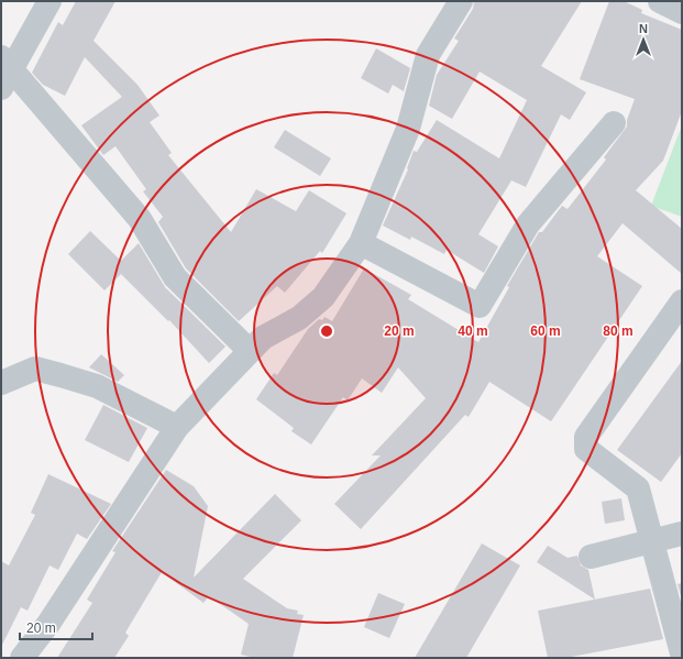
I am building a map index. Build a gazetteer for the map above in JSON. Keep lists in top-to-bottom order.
{
  "scale_bar": "20 m",
  "north": "top",
  "rings": [
    "20 m",
    "40 m",
    "60 m",
    "80 m"
  ]
}
